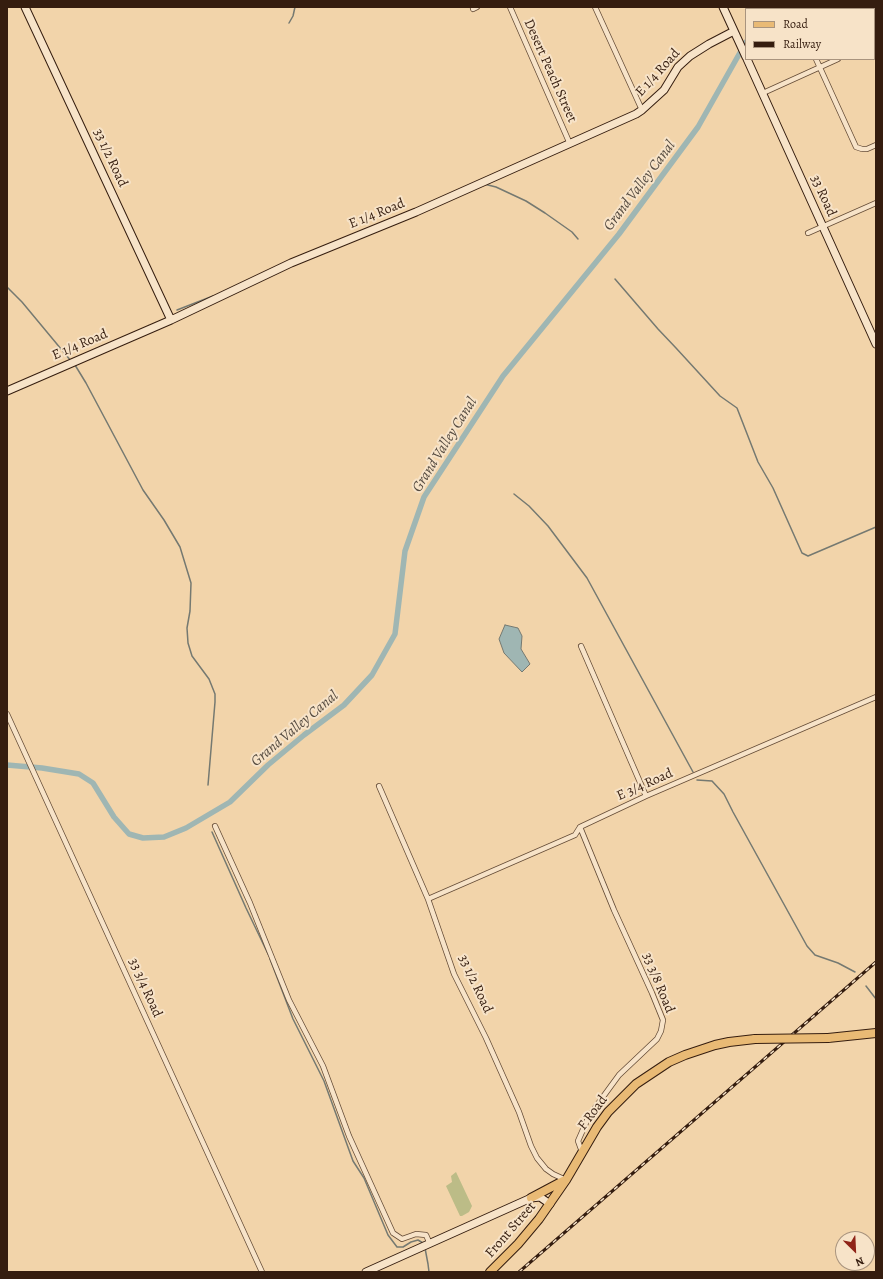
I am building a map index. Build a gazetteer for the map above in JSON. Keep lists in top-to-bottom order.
{
  "streets": {
    "main road": ["F Road", "Front Street"],
    "street": [
      "Desert Peach Street",
      "E 1/4 Road",
      "33 1/2 Road",
      "33 Road",
      "E 3/4 Road",
      "33 3/8 Road",
      "33 3/4 Road"
    ]
  },
  "crossings": [
    ["Desert Peach Street", "E 1/4 Road"],
    ["E 1/4 Road", "33 1/2 Road"],
    ["E 1/4 Road", "33 Road"],
    ["33 1/2 Road", "E 3/4 Road"],
    ["33 1/2 Road", "F Road"],
    ["E 3/4 Road", "33 3/8 Road"],
    ["33 3/8 Road", "F Road"],
    ["F Road", "Front Street"]
  ],
  "water": ["Grand Valley Canal"],
  "legend": ["Road", "Railway"],
  "north": "bottom right"
}
